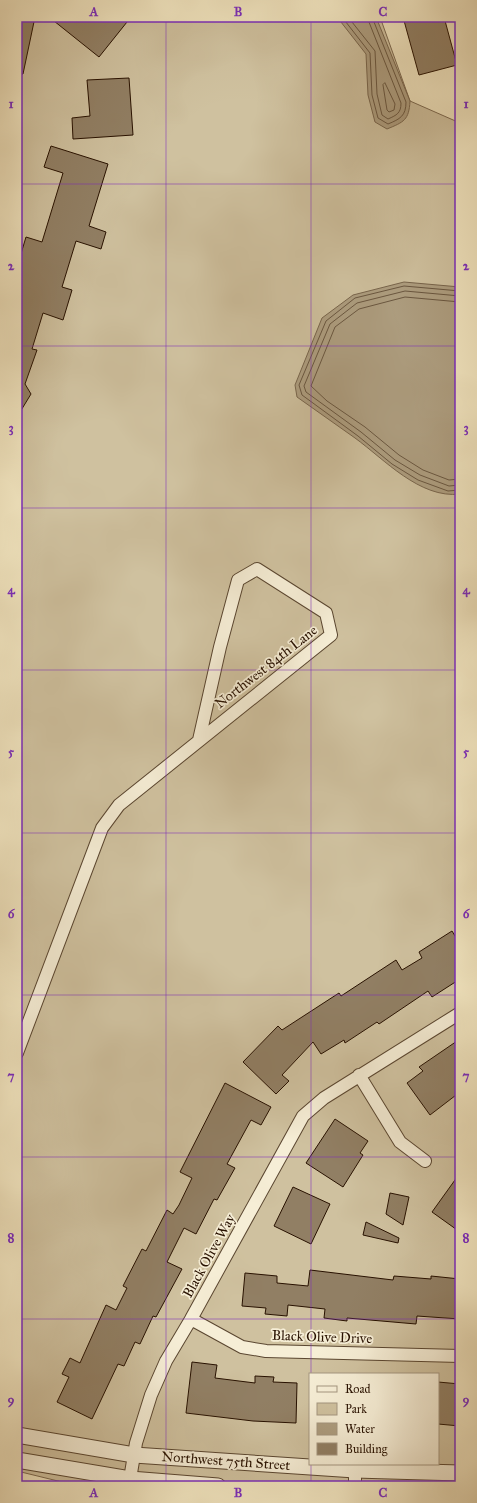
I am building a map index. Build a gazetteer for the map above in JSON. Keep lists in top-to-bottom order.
{
  "streets": {
    "street": [
      "Northwest 84th Lane",
      "Black Olive Way",
      "Black Olive Drive",
      "Northwest 75th Street"
    ]
  },
  "crossings": [
    ["Black Olive Way", "Black Olive Drive"],
    ["Black Olive Way", "Northwest 75th Street"]
  ],
  "legend": [
    "Road",
    "Park",
    "Water",
    "Building"
  ],
  "grid": {
    "columns": ["A", "B", "C"],
    "rows": [
      "1",
      "2",
      "3",
      "4",
      "5",
      "6",
      "7",
      "8",
      "9"
    ]
  }
}
